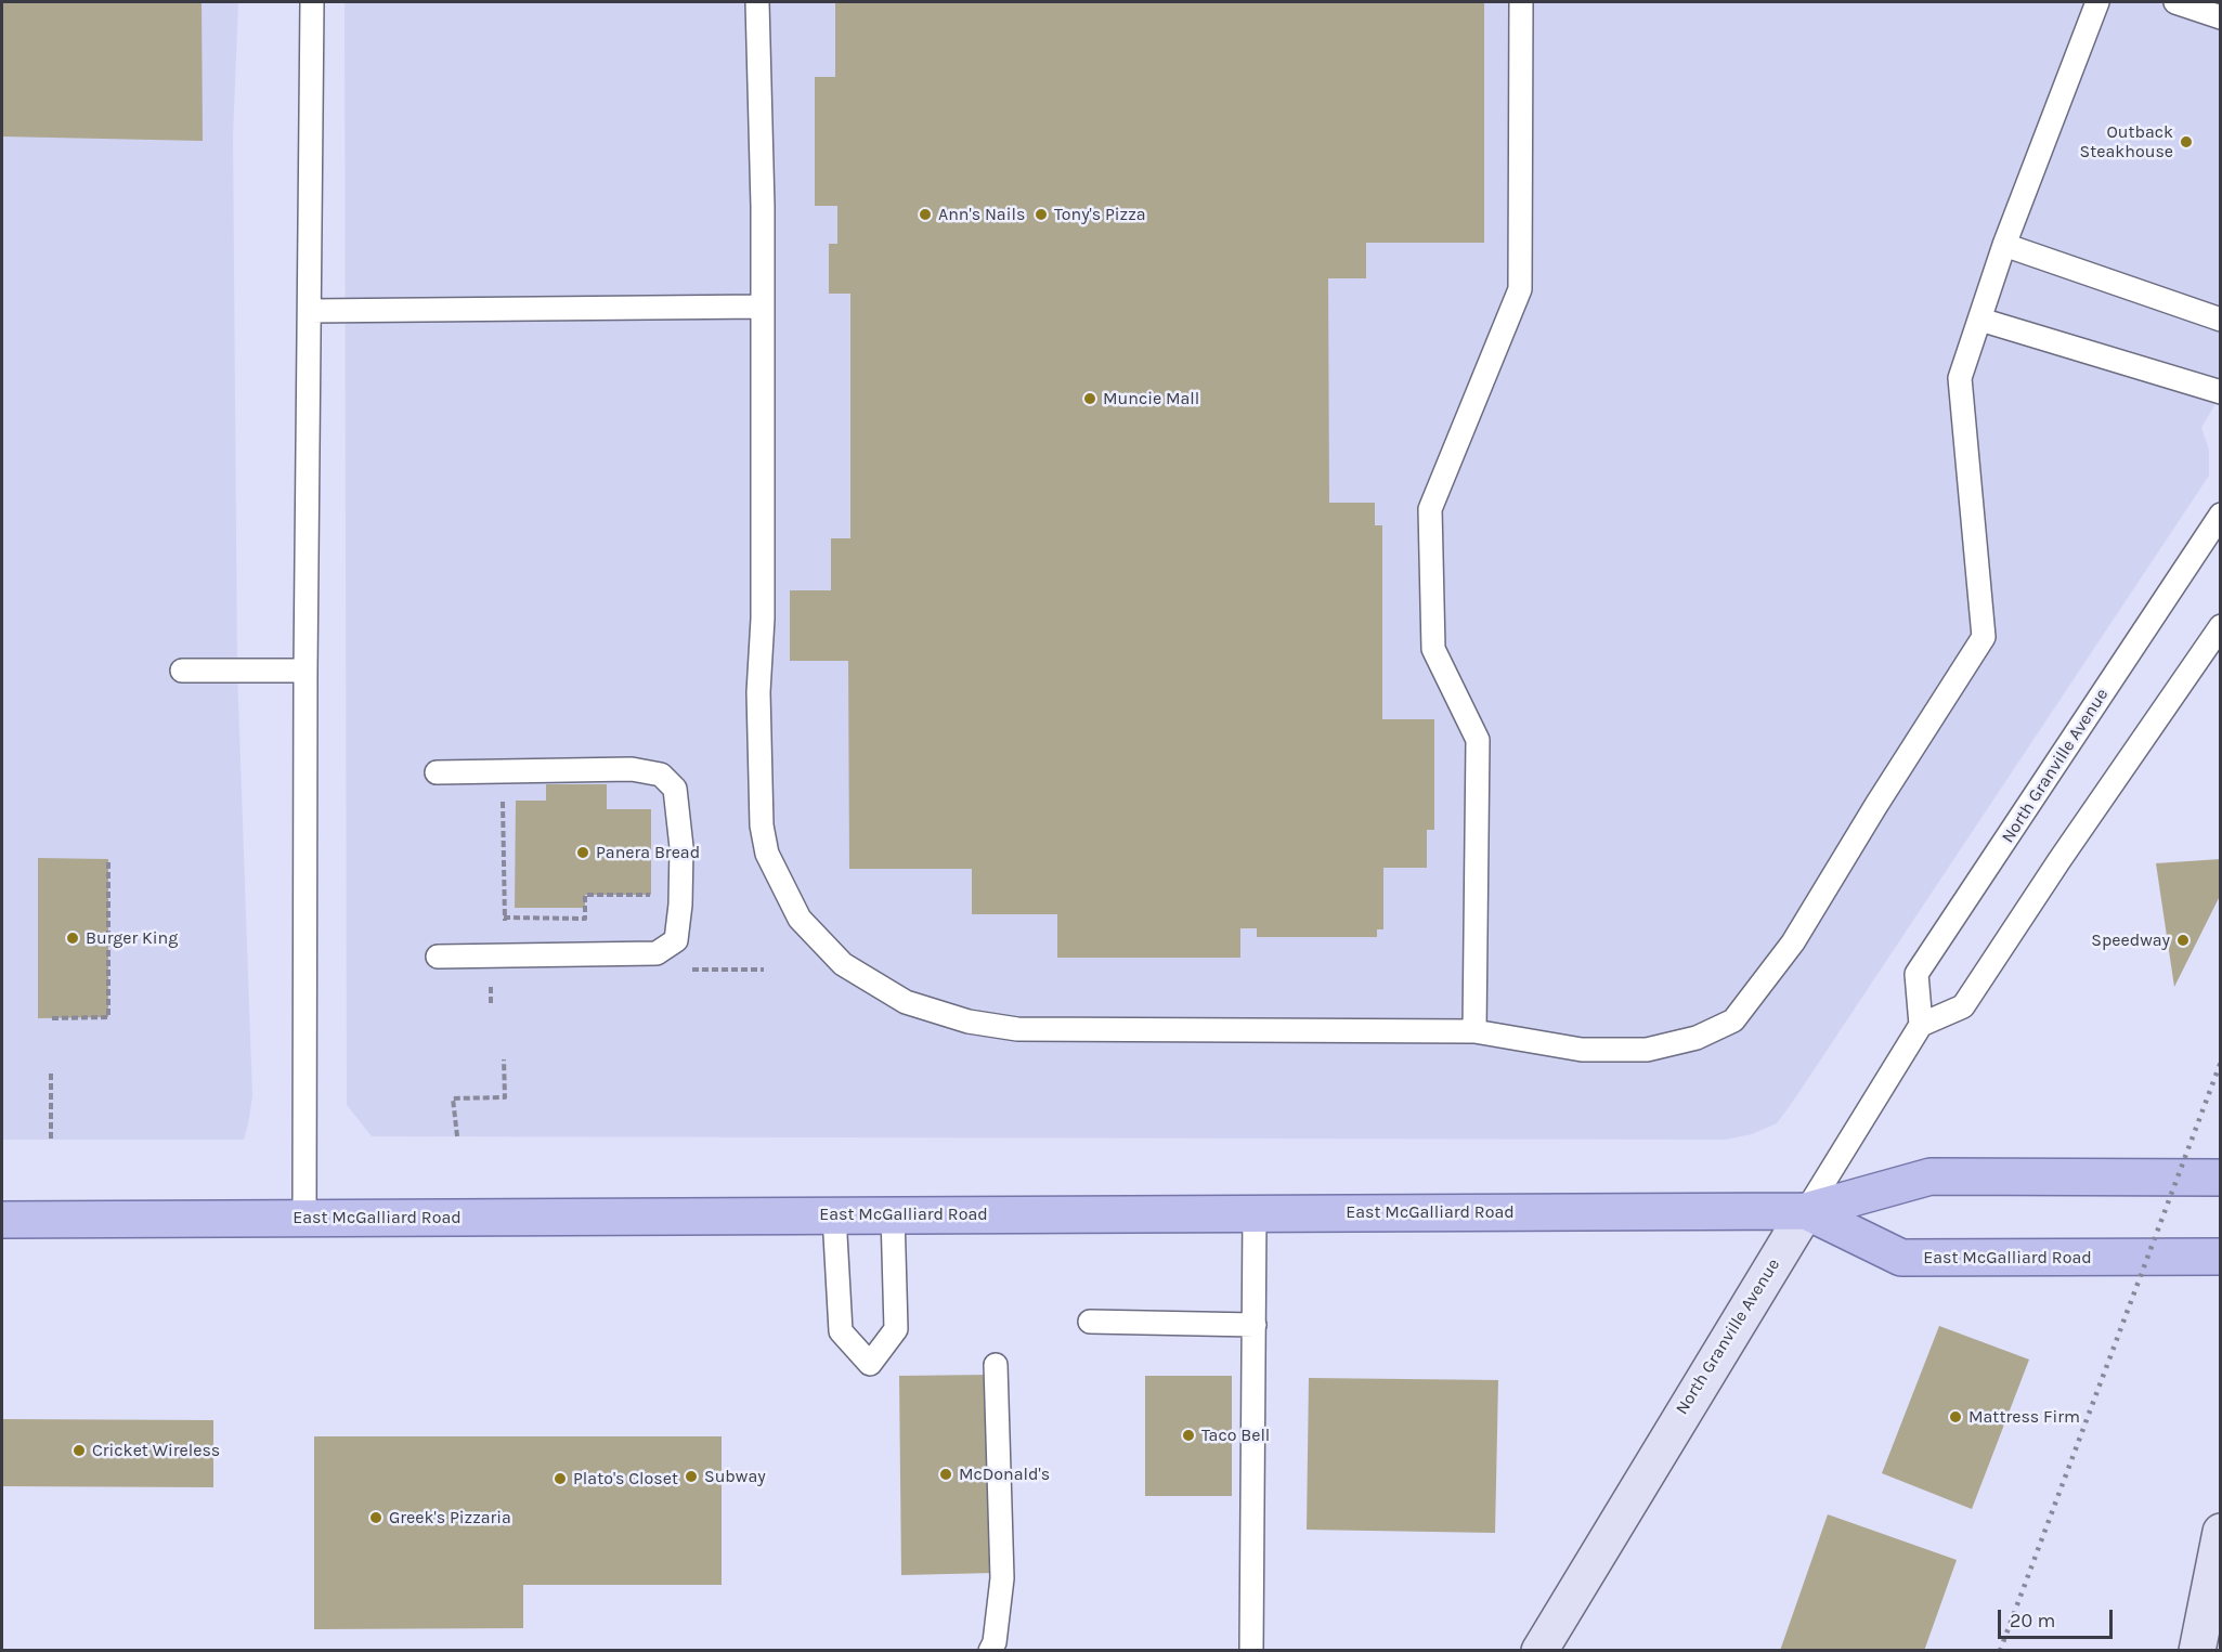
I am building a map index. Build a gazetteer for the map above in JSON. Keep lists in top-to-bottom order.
{
  "streets": {
    "main road": ["North Granville Avenue", "East McGalliard Road"]
  },
  "crossings": [
    ["North Granville Avenue", "East McGalliard Road"]
  ],
  "places": [
    "Outback Steakhouse",
    "Ann's Nails",
    "Tony's Pizza",
    "Muncie Mall",
    "Panera Bread",
    "Burger King",
    "Speedway",
    "Mattress Firm",
    "Taco Bell",
    "Cricket Wireless",
    "McDonald's",
    "Subway",
    "Plato's Closet",
    "Greek's Pizzaria"
  ],
  "scale_bar": "20 m"
}
